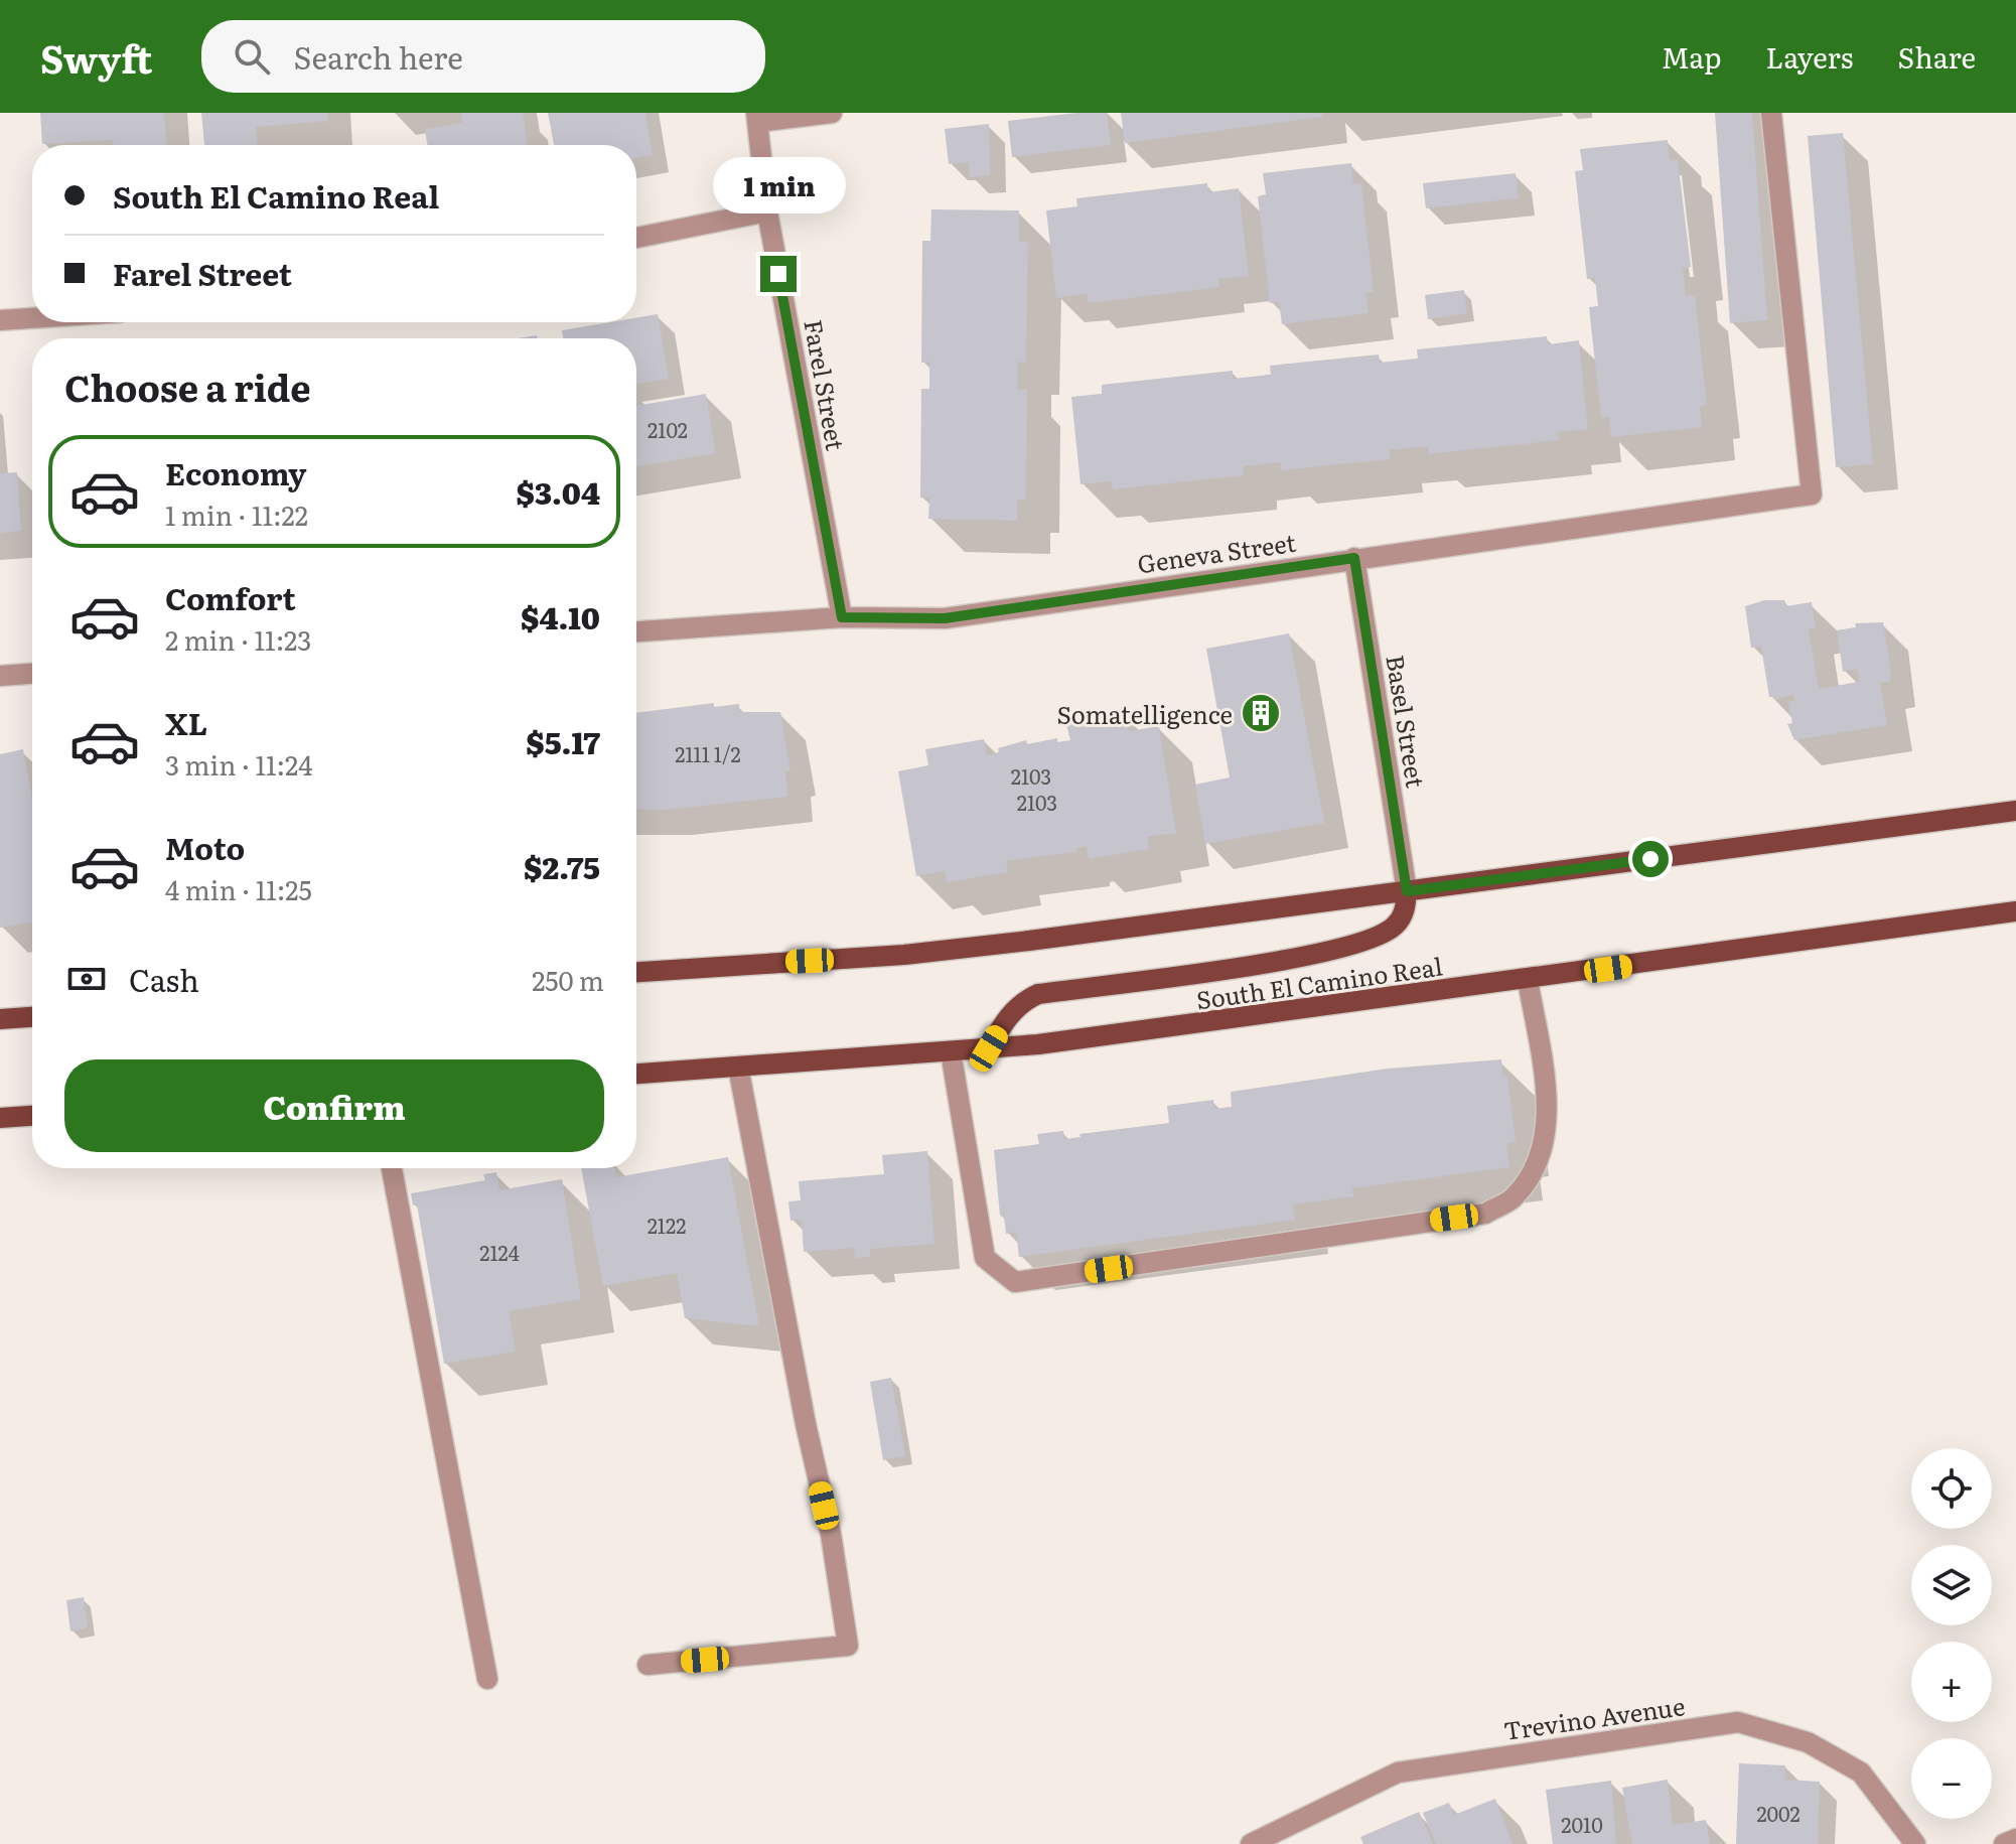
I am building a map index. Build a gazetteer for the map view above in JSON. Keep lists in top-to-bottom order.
{
  "streets": {
    "main road": ["South El Camino Real"],
    "street": [
      "Farel Street",
      "Geneva Street",
      "Basel Street",
      "Trevino Avenue"
    ]
  },
  "crossings": [
    ["Farel Street", "Geneva Street"],
    ["Geneva Street", "Basel Street"]
  ],
  "places": {
    "building": ["Somatelligence"]
  },
  "house_numbers": [
    "2102",
    "2111 1/2",
    "2103",
    "2103",
    "2122",
    "2124",
    "2002",
    "2010"
  ],
  "page": {
    "header": "Swyft",
    "search": "Search here",
    "nav": ["Map", "Layers", "Share"],
    "banner": ["South El Camino Real", "Farel Street"],
    "bubble": "1 min",
    "heading": "Choose a ride",
    "list": [
      {
        "name": "Economy",
        "note": "1 min · 11:22",
        "value": "$3.04"
      },
      {
        "name": "Comfort",
        "note": "2 min · 11:23",
        "value": "$4.10"
      },
      {
        "name": "XL",
        "note": "3 min · 11:24",
        "value": "$5.17"
      },
      {
        "name": "Moto",
        "note": "4 min · 11:25",
        "value": "$2.75"
      }
    ],
    "pay": ["Cash", "250 m"],
    "buttons": "Confirm",
    "map_buttons": ["+", "−"]
  }
}
